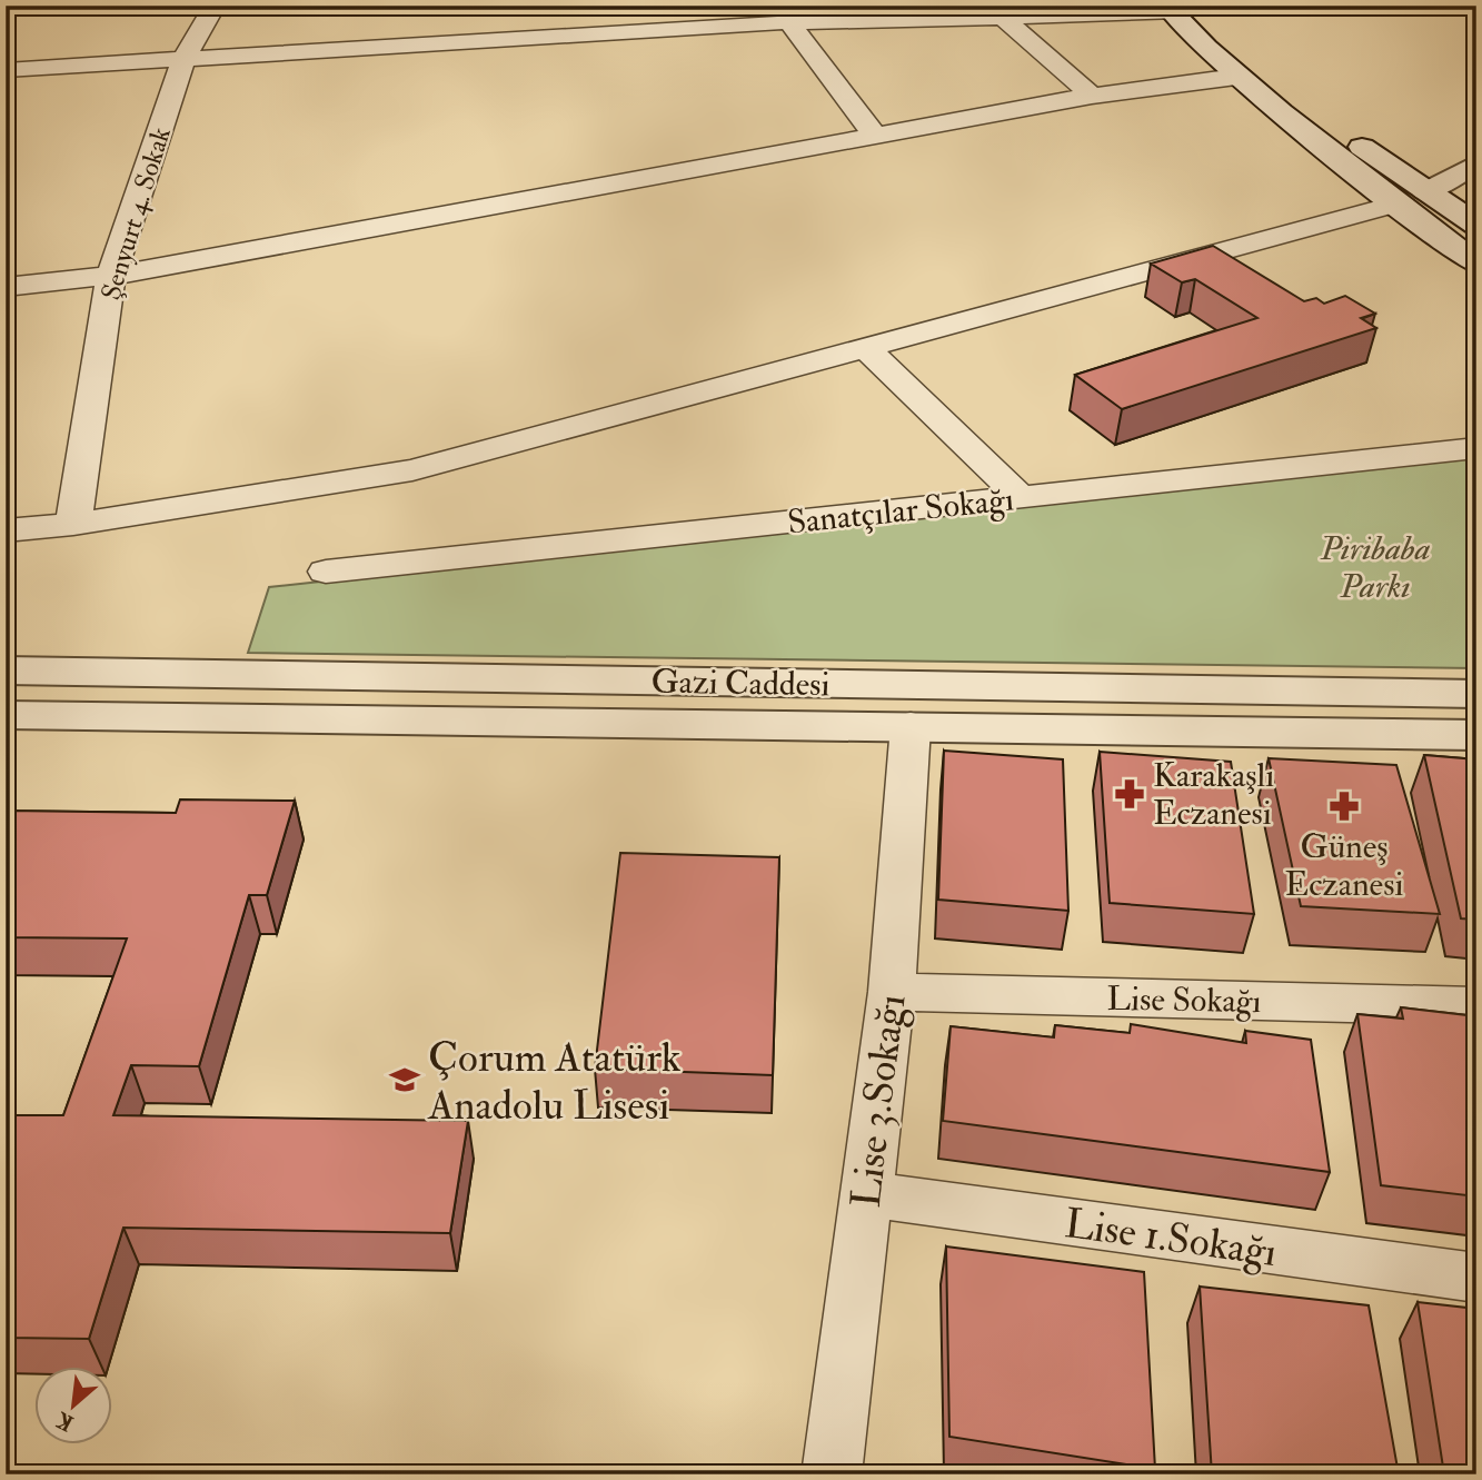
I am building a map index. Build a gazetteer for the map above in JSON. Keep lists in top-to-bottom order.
{
  "streets": {
    "street": [
      "Şenyurt 4. Sokak",
      "Sanatçılar Sokağı",
      "Gazi Caddesi",
      "Lise Sokağı",
      "Lise 3.Sokağı",
      "Lise 1.Sokağı"
    ]
  },
  "crossings": [
    ["Gazi Caddesi", "Lise 3.Sokağı"],
    ["Lise Sokağı", "Lise 3.Sokağı"],
    ["Lise 3.Sokağı", "Lise 1.Sokağı"]
  ],
  "parks": ["Piribaba Parkı"],
  "places": {
    "pharmacy": ["Karakaşlı Eczanesi", "Güneş Eczanesi"],
    "school or university": ["Çorum Atatürk Anadolu Lisesi"]
  },
  "north": "bottom left"
}
